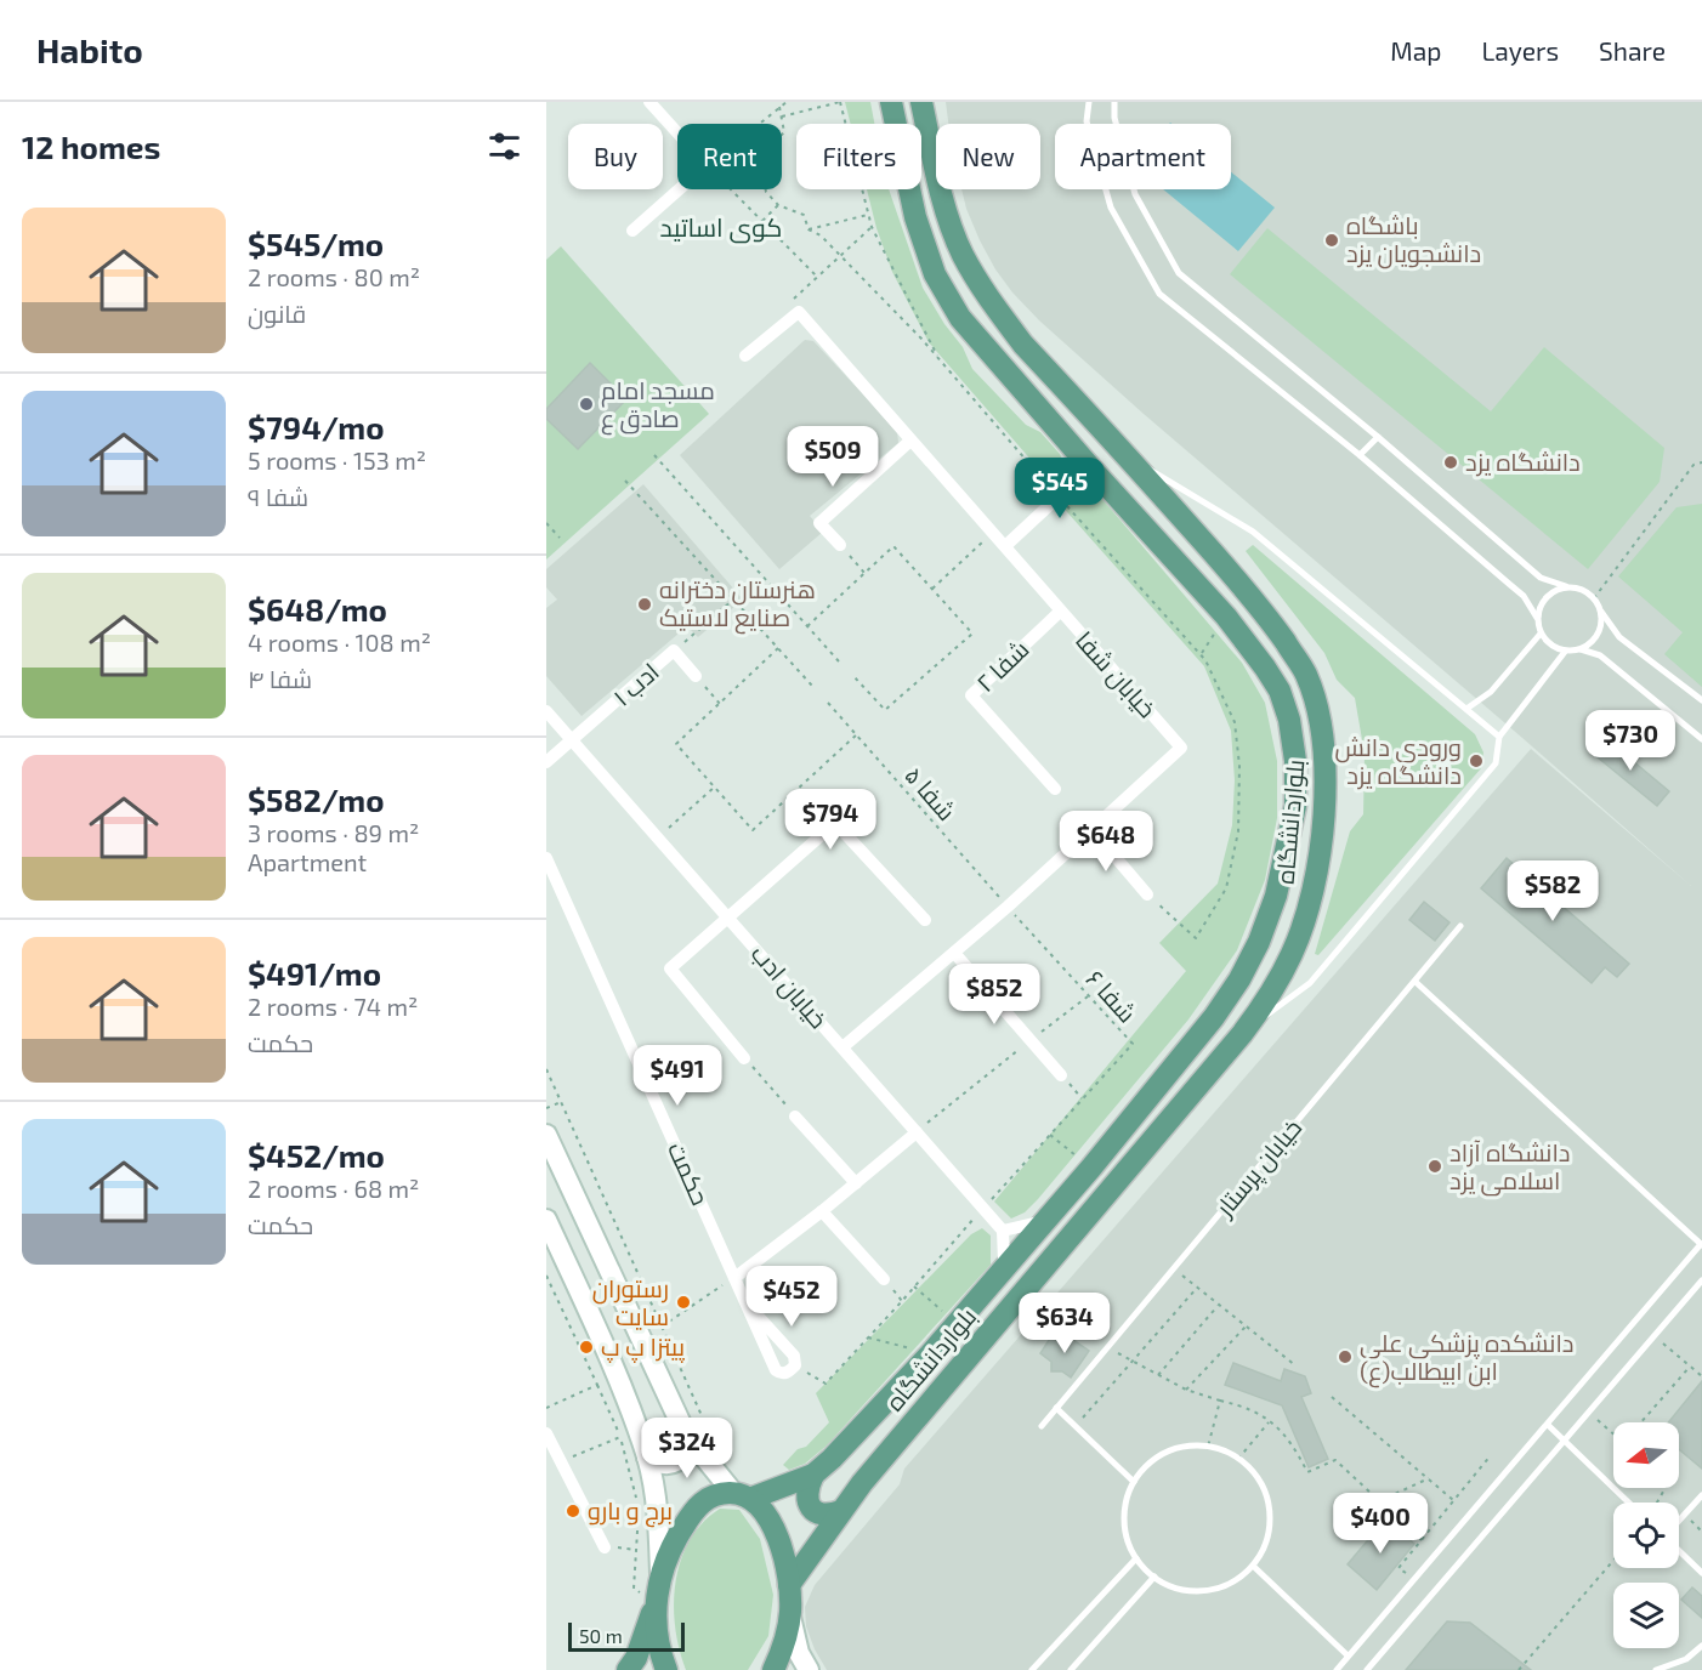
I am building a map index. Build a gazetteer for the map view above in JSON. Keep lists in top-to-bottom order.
{
  "streets": {
    "main road": ["بلواردانشگاه"],
    "street": [
      "شفا ۲",
      "خیابان شفا",
      "ادب ۱",
      "خیابان ادب",
      "حکمت"
    ],
    "lane": ["خیابان پرستار"],
    "path": ["شفا ۵", "شفا ۶"]
  },
  "crossings": [
    ["شفا ۲", "خیابان شفا"],
    ["خیابان شفا", "شفا ۵"],
    ["خیابان شفا", "خیابان ادب"],
    ["خیابان شفا", "شفا ۶"],
    ["ادب ۱", "خیابان ادب"],
    ["شفا ۵", "شفا ۶"]
  ],
  "districts": ["کوی اساتید"],
  "places": [
    "باشگاه دانشجویان یزد",
    "مسجد امام صادق ع",
    "دانشگاه یزد",
    "هنرستان دخترانه صنایع لاستیک",
    "ورودی دانش دانشگاه یزد",
    "دانشگاه آزاد اسلامی یزد",
    "رستوران سایت",
    "پیتزا پ پ",
    "دانشکده پزشکی علی ابن ابیطالب(ع)",
    "برج و بارو"
  ],
  "scale_bar": "50 m",
  "north": "left",
  "page": {
    "header": "Habito",
    "nav": ["Map", "Layers", "Share"],
    "heading": "12 homes",
    "chip": [
      "Buy",
      "Rent",
      "Filters",
      "New",
      "Apartment"
    ],
    "list": [
      {
        "name": "$545/mo",
        "note": "2 rooms · 80 m² · قانون"
      },
      {
        "name": "$794/mo",
        "note": "5 rooms · 153 m² · شفا ۹"
      },
      {
        "name": "$648/mo",
        "note": "4 rooms · 108 m² · شفا ۴"
      },
      {
        "name": "$582/mo",
        "note": "3 rooms · 89 m² · Apartment"
      },
      {
        "name": "$491/mo",
        "note": "2 rooms · 74 m² · حکمت"
      },
      {
        "name": "$452/mo",
        "note": "2 rooms · 68 m² · حکمت"
      }
    ],
    "price": [
      "$509",
      "$545",
      "$730",
      "$794",
      "$648",
      "$582",
      "$852",
      "$491",
      "$452",
      "$634",
      "$324",
      "$400"
    ],
    "scale": "50 m"
  }
}
